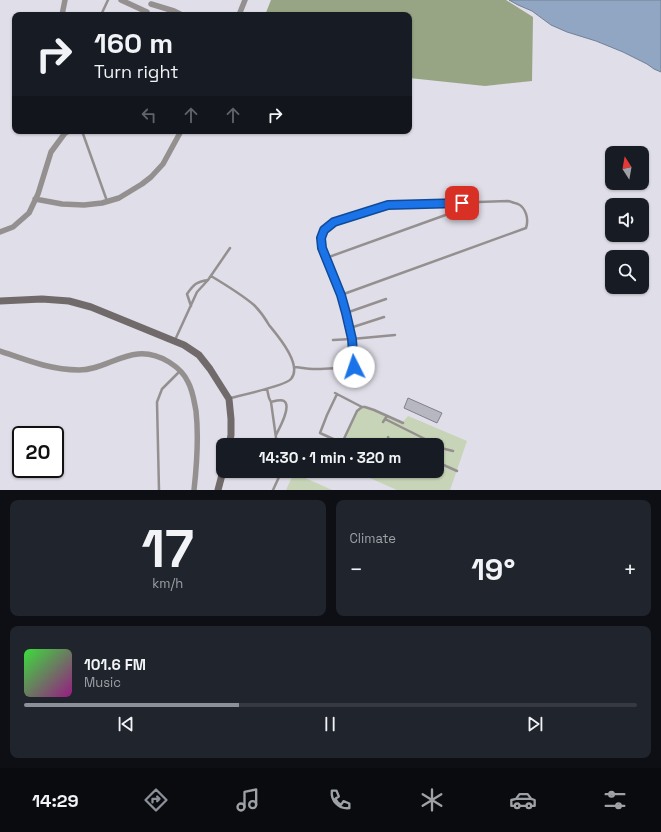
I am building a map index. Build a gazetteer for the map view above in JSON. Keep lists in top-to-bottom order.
{
  "north": "top",
  "page": {
    "turn": ["160 m", "Turn right"],
    "limit": "20",
    "trip": "14:30 · 1 min · 320 m",
    "tile": [
      ["17", "km/h"],
      "Climate"
    ],
    "heat": ["−", "19°", "+"],
    "song": ["101.6 FM", "Music"],
    "tabs": "14:29"
  }
}
